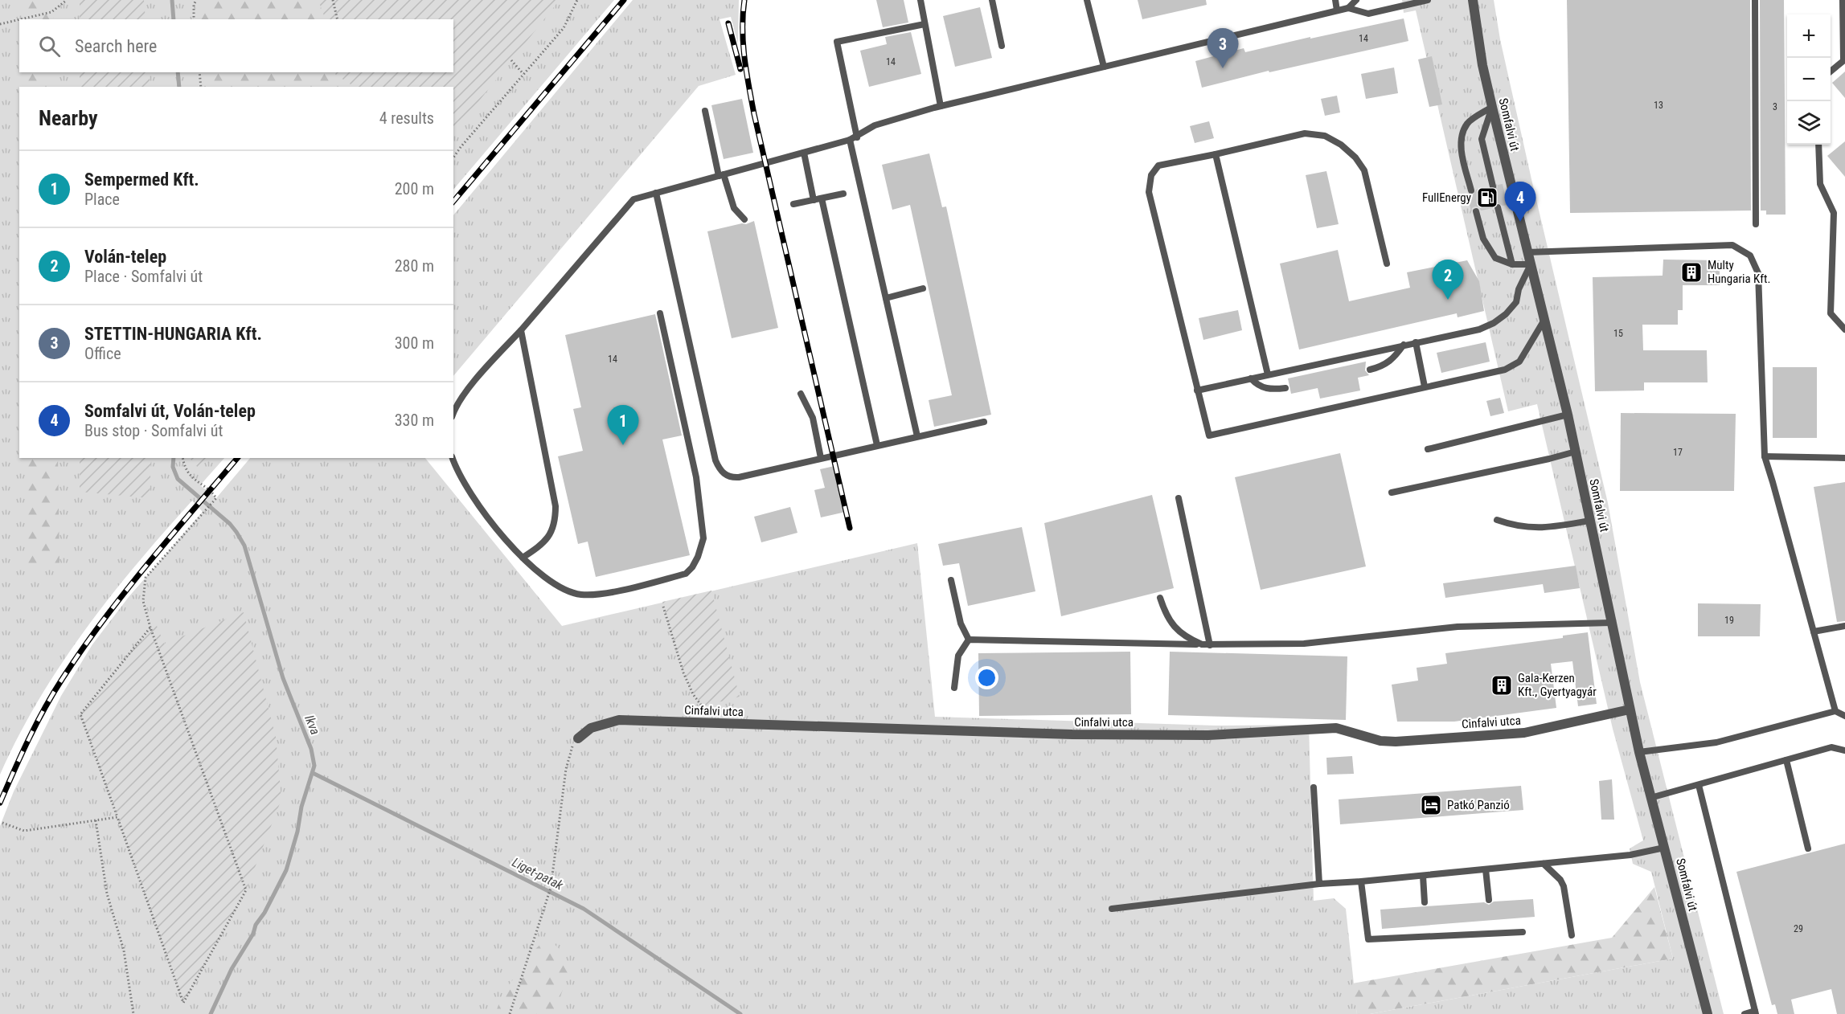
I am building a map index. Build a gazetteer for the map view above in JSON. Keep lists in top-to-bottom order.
{
  "streets": {
    "street": ["Somfalvi út", "Cinfalvi utca"]
  },
  "crossings": [
    ["Somfalvi út", "Cinfalvi utca"]
  ],
  "water": ["Ikva", "Liget-patak"],
  "places": {
    "fuel station": ["FullEnergy"],
    "building": ["Multy Hungaria Kft.", "Gala-Kerzen Kft., Gyertyagyár"],
    "hotel": ["Patkó Panzió"]
  },
  "house_numbers": [
    "14",
    "14",
    "13",
    "3",
    "15",
    "14",
    "17",
    "19",
    "29"
  ],
  "page": {
    "map_buttons": ["+", "−"],
    "search": "Search here",
    "pins": [
      "3",
      "4",
      "2",
      "1"
    ],
    "heading": ["Nearby", "4 results"],
    "list": [
      {
        "mark": "1",
        "name": "Sempermed Kft.",
        "note": "Place",
        "value": "200 m"
      },
      {
        "mark": "2",
        "name": "Volán-telep",
        "note": "Place · Somfalvi út",
        "value": "280 m"
      },
      {
        "mark": "3",
        "name": "STETTIN-HUNGARIA Kft.",
        "note": "Office",
        "value": "300 m"
      },
      {
        "mark": "4",
        "name": "Somfalvi út, Volán-telep",
        "note": "Bus stop · Somfalvi út",
        "value": "330 m"
      }
    ]
  }
}
